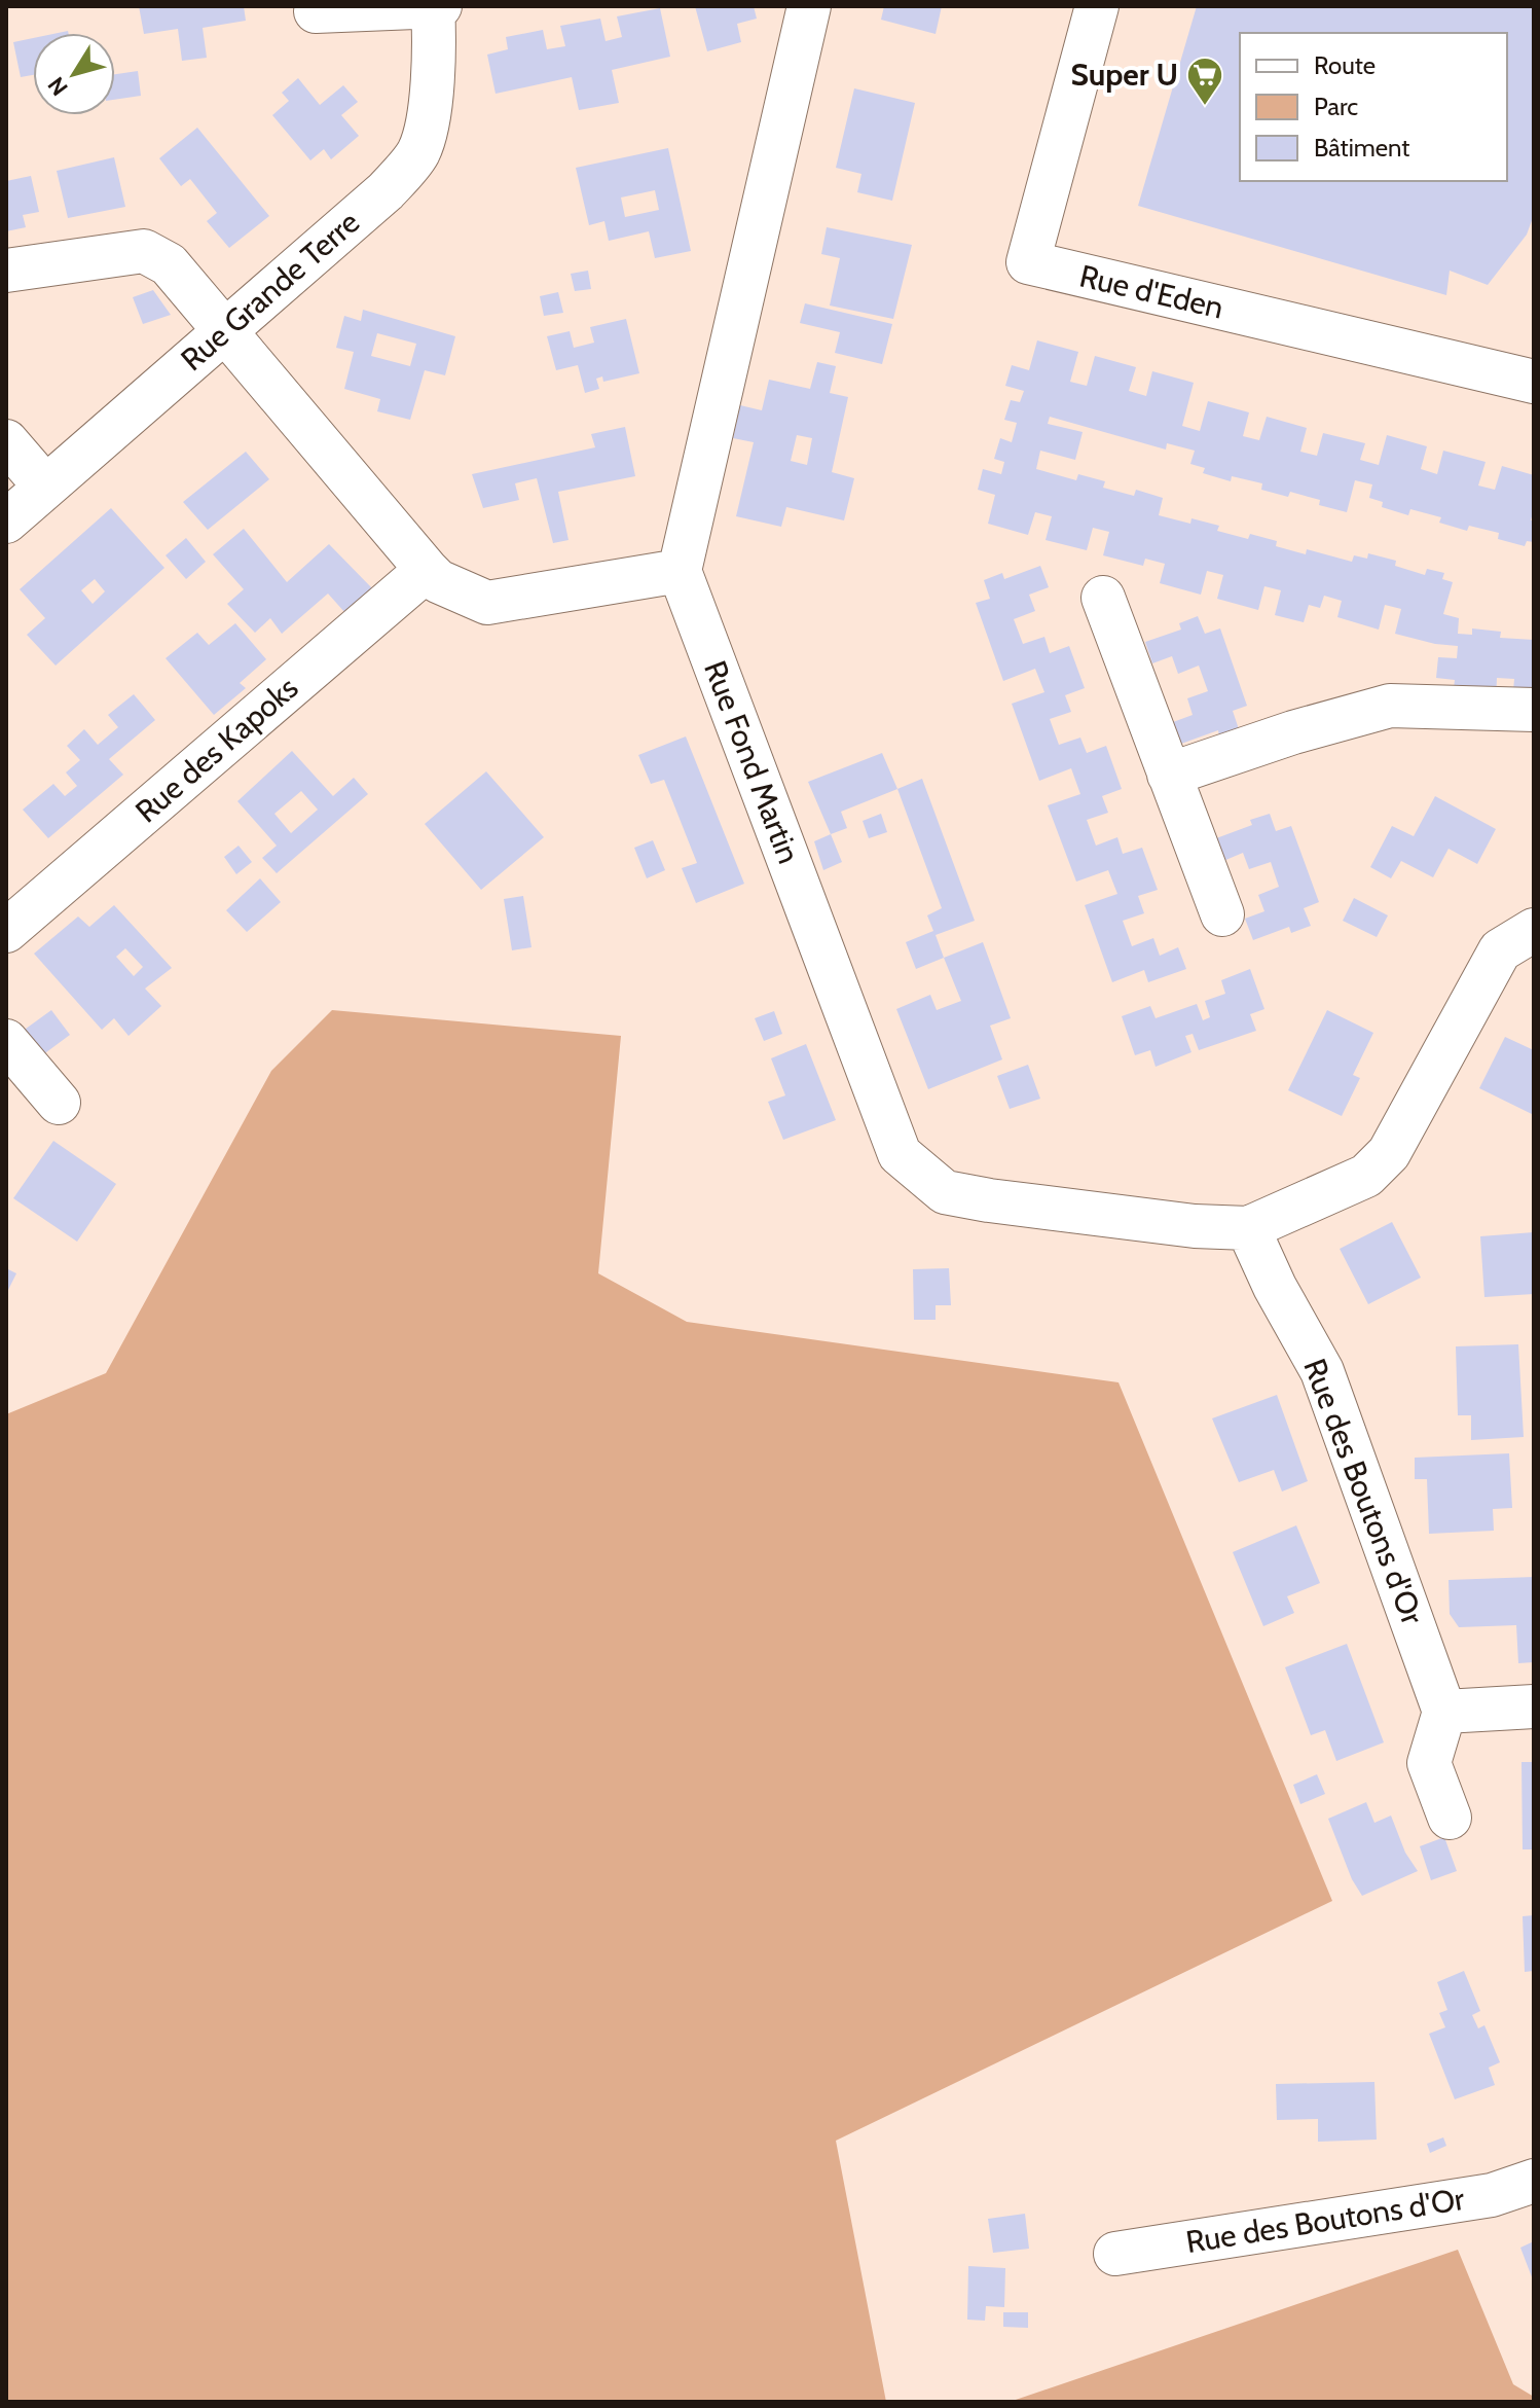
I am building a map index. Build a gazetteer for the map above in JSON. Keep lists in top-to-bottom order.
{
  "streets": {
    "street": [
      "Rue Grande Terre",
      "Rue d'Eden",
      "Rue des Kapoks",
      "Rue Fond Martin",
      "Rue des Boutons d'Or"
    ]
  },
  "crossings": [
    ["Rue Fond Martin", "Rue des Boutons d'Or"]
  ],
  "places": {
    "supermarket": ["Super U"]
  },
  "legend": ["Route", "Parc", "Bâtiment"],
  "north": "bottom left"
}
